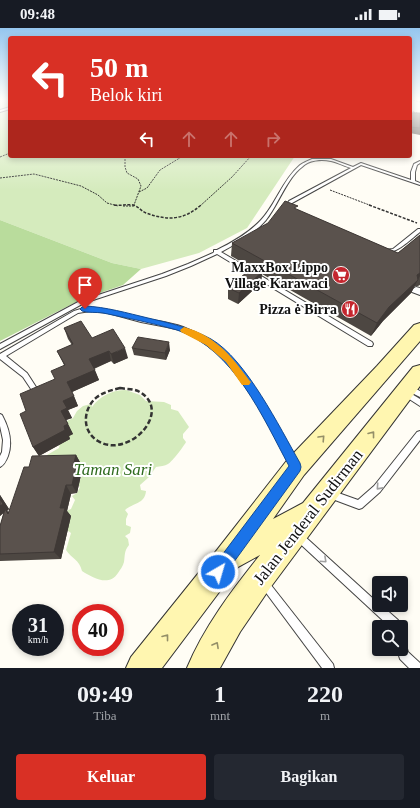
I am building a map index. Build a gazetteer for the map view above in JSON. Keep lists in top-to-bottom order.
{
  "streets": {
    "street": ["Jalan Jenderal Sudirman"]
  },
  "parks": ["Taman Sari"],
  "places": {
    "supermarket": ["MaxxBox Lippo Village Karawaci"],
    "restaurant": ["Pizza ė Birra"]
  },
  "page": {
    "status": "09:48",
    "turn": ["50 m", "Belok kiri"],
    "speed": "31 km/h",
    "limit": "40",
    "eta": [
      "09:49",
      "Tiba",
      "1",
      "mnt",
      "220",
      "m"
    ],
    "buttons": ["Keluar", "Bagikan"]
  }
}
